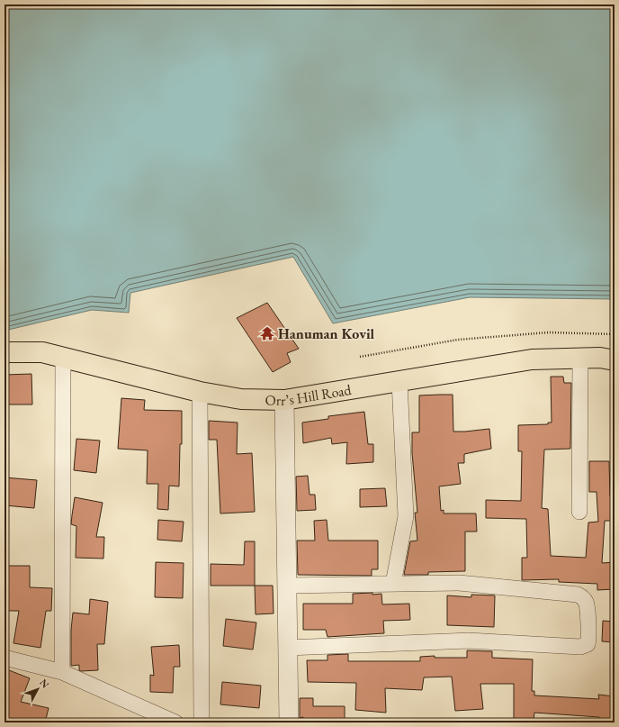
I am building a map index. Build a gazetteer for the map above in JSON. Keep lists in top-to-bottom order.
{
  "streets": {
    "main road": ["Orr’s Hill Road"]
  },
  "places": {
    "temple": ["Hanuman Kovil"]
  },
  "north": "top right"
}
